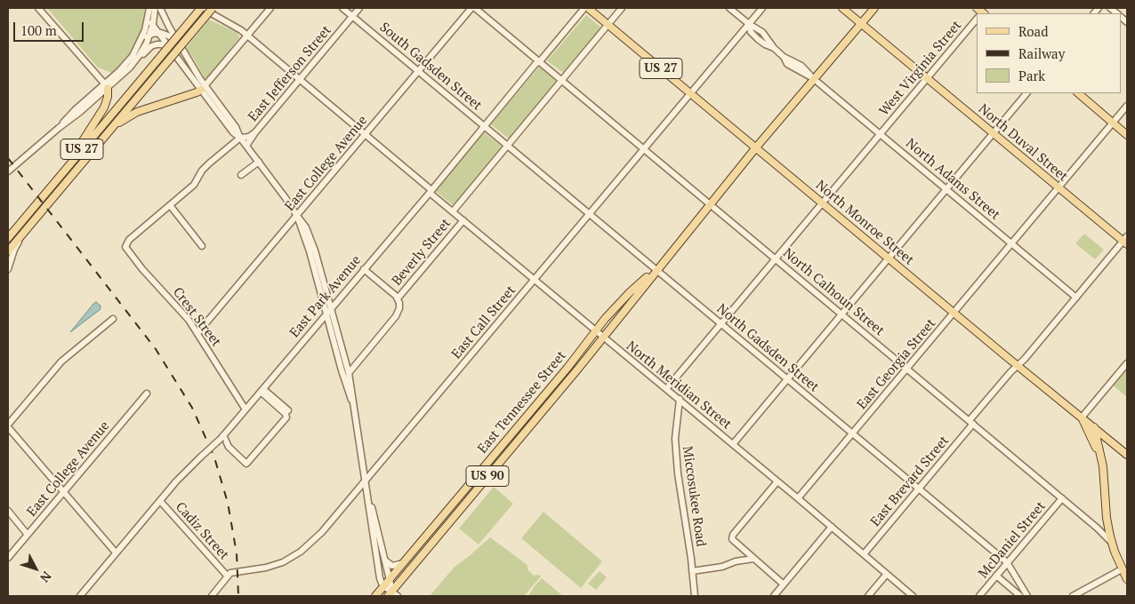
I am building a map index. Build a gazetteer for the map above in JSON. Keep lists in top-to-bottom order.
{
  "streets": {
    "main road": [
      "US 27",
      "North Duval Street",
      "North Monroe Street",
      "East Tennessee Street",
      "US 90"
    ],
    "street": [
      "South Gadsden Street",
      "West Virginia Street",
      "East Jefferson Street",
      "East College Avenue",
      "North Adams Street",
      "Beverly Street",
      "North Calhoun Street",
      "East Park Avenue",
      "Crest Street",
      "East Call Street",
      "North Gadsden Street",
      "East Georgia Street",
      "North Meridian Street",
      "East Brevard Street",
      "Miccosukee Road",
      "Cadiz Street",
      "McDaniel Street"
    ]
  },
  "crossings": [
    ["South Gadsden Street", "East Jefferson Street"],
    ["South Gadsden Street", "East College Avenue"],
    ["South Gadsden Street", "East Park Avenue"],
    ["South Gadsden Street", "North Gadsden Street"],
    ["US 27", "North Meridian Street"],
    ["West Virginia Street", "North Duval Street"],
    ["West Virginia Street", "North Adams Street"],
    ["West Virginia Street", "North Monroe Street"],
    ["West Virginia Street", "North Calhoun Street"],
    ["West Virginia Street", "North Gadsden Street"],
    ["West Virginia Street", "North Meridian Street"],
    ["East Jefferson Street", "Crest Street"],
    ["East Jefferson Street", "North Meridian Street"],
    ["North Duval Street", "East Georgia Street"],
    ["North Duval Street", "US 90"],
    ["North Duval Street", "East Brevard Street"],
    ["East College Avenue", "Crest Street"],
    ["East College Avenue", "North Meridian Street"],
    ["North Adams Street", "East Call Street"],
    ["North Adams Street", "East Georgia Street"],
    ["North Adams Street", "East Tennessee Street"],
    ["North Adams Street", "US 90"],
    ["North Adams Street", "East Brevard Street"],
    ["North Monroe Street", "East Call Street"],
    ["North Monroe Street", "East Georgia Street"],
    ["North Monroe Street", "East Tennessee Street"],
    ["North Monroe Street", "East Brevard Street"],
    ["Beverly Street", "North Meridian Street"],
    ["North Calhoun Street", "East Park Avenue"],
    ["North Calhoun Street", "East Call Street"],
    ["North Calhoun Street", "East Georgia Street"],
    ["North Calhoun Street", "East Tennessee Street"],
    ["North Calhoun Street", "East Brevard Street"],
    ["North Calhoun Street", "McDaniel Street"],
    ["East Park Avenue", "Crest Street"],
    ["East Park Avenue", "North Gadsden Street"],
    ["East Park Avenue", "North Meridian Street"],
    ["East Park Avenue", "Cadiz Street"],
    ["East Call Street", "North Gadsden Street"],
    ["East Call Street", "North Meridian Street"],
    ["East Call Street", "Cadiz Street"],
    ["North Gadsden Street", "East Georgia Street"],
    ["North Gadsden Street", "East Tennessee Street"],
    ["North Gadsden Street", "East Brevard Street"],
    ["North Gadsden Street", "McDaniel Street"],
    ["East Georgia Street", "North Meridian Street"],
    ["North Meridian Street", "East Tennessee Street"],
    ["North Meridian Street", "East Brevard Street"],
    ["North Meridian Street", "Miccosukee Road"],
    ["East Tennessee Street", "US 90"]
  ],
  "legend": ["Road", "Railway", "Park"],
  "scale_bar": "100 m",
  "north": "bottom right"
}
